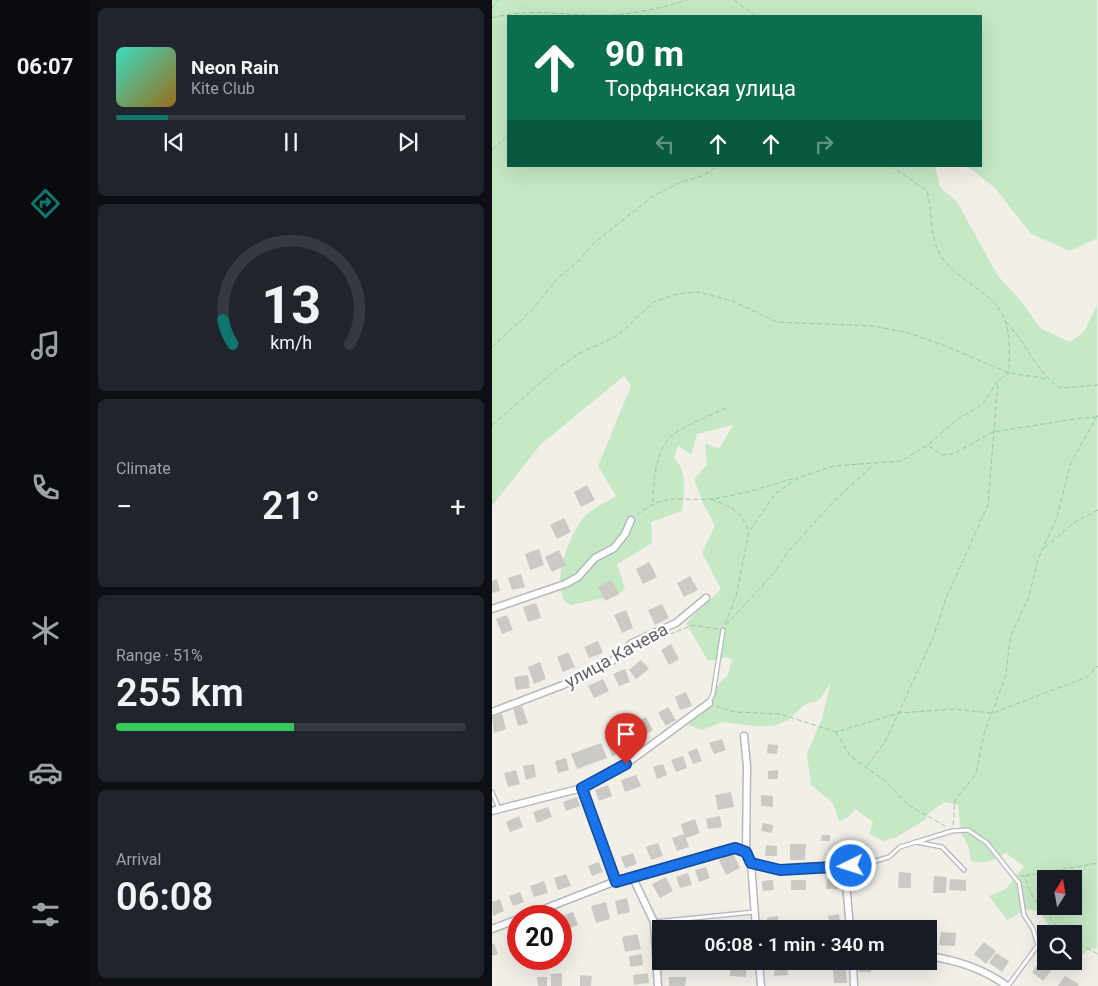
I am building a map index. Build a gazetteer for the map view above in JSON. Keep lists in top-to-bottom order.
{
  "streets": {
    "street": ["улица Качева"]
  },
  "north": "top",
  "page": {
    "tabs": "06:07",
    "turn": ["90 m", "Торфянская улица"],
    "song": ["Neon Rain", "Kite Club"],
    "tile": [
      "Climate",
      ["Range · 51%", "255 km"],
      ["Arrival", "06:08"]
    ],
    "heat": ["−", "21°", "+"],
    "limit": "20",
    "trip": "06:08 · 1 min · 340 m",
    "gauge": ["13", "km/h"]
  }
}
